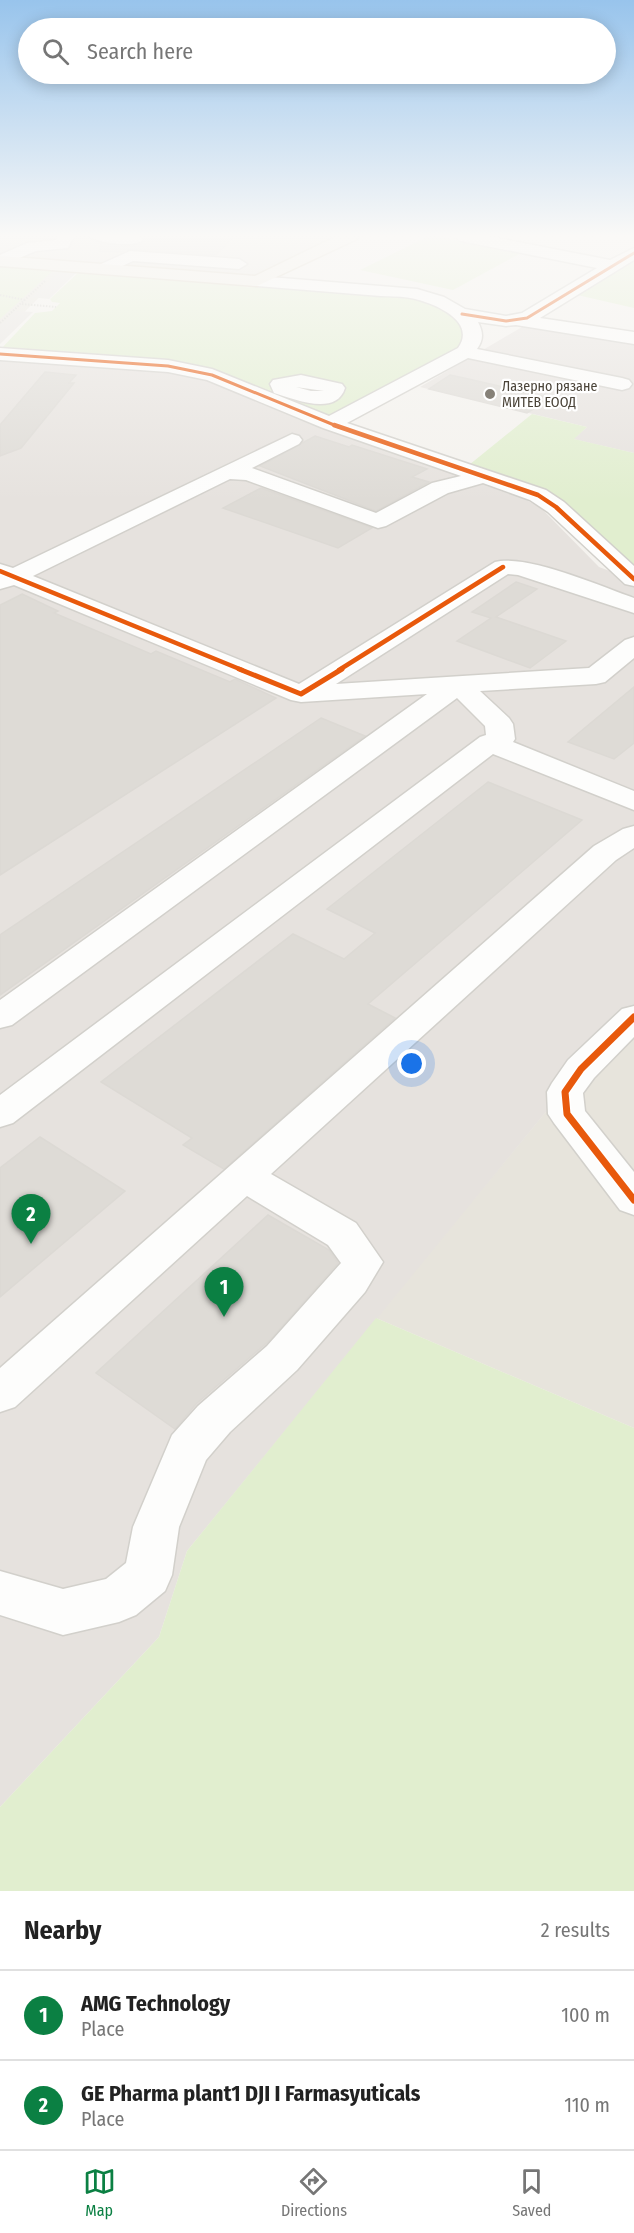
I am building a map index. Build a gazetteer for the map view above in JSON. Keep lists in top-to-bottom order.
{
  "places": ["Лазерно рязане МИТЕВ ЕООД"],
  "page": {
    "search": "Search here",
    "pins": ["2", "1"],
    "heading": ["Nearby", "2 results"],
    "list": [
      {
        "mark": "1",
        "name": "AMG Technology",
        "note": "Place",
        "value": "100 m"
      },
      {
        "mark": "2",
        "name": "GE Pharma plant1 DJI I Farmasyuticals",
        "note": "Place",
        "value": "110 m"
      }
    ],
    "nav": ["Map", "Directions", "Saved"]
  }
}
